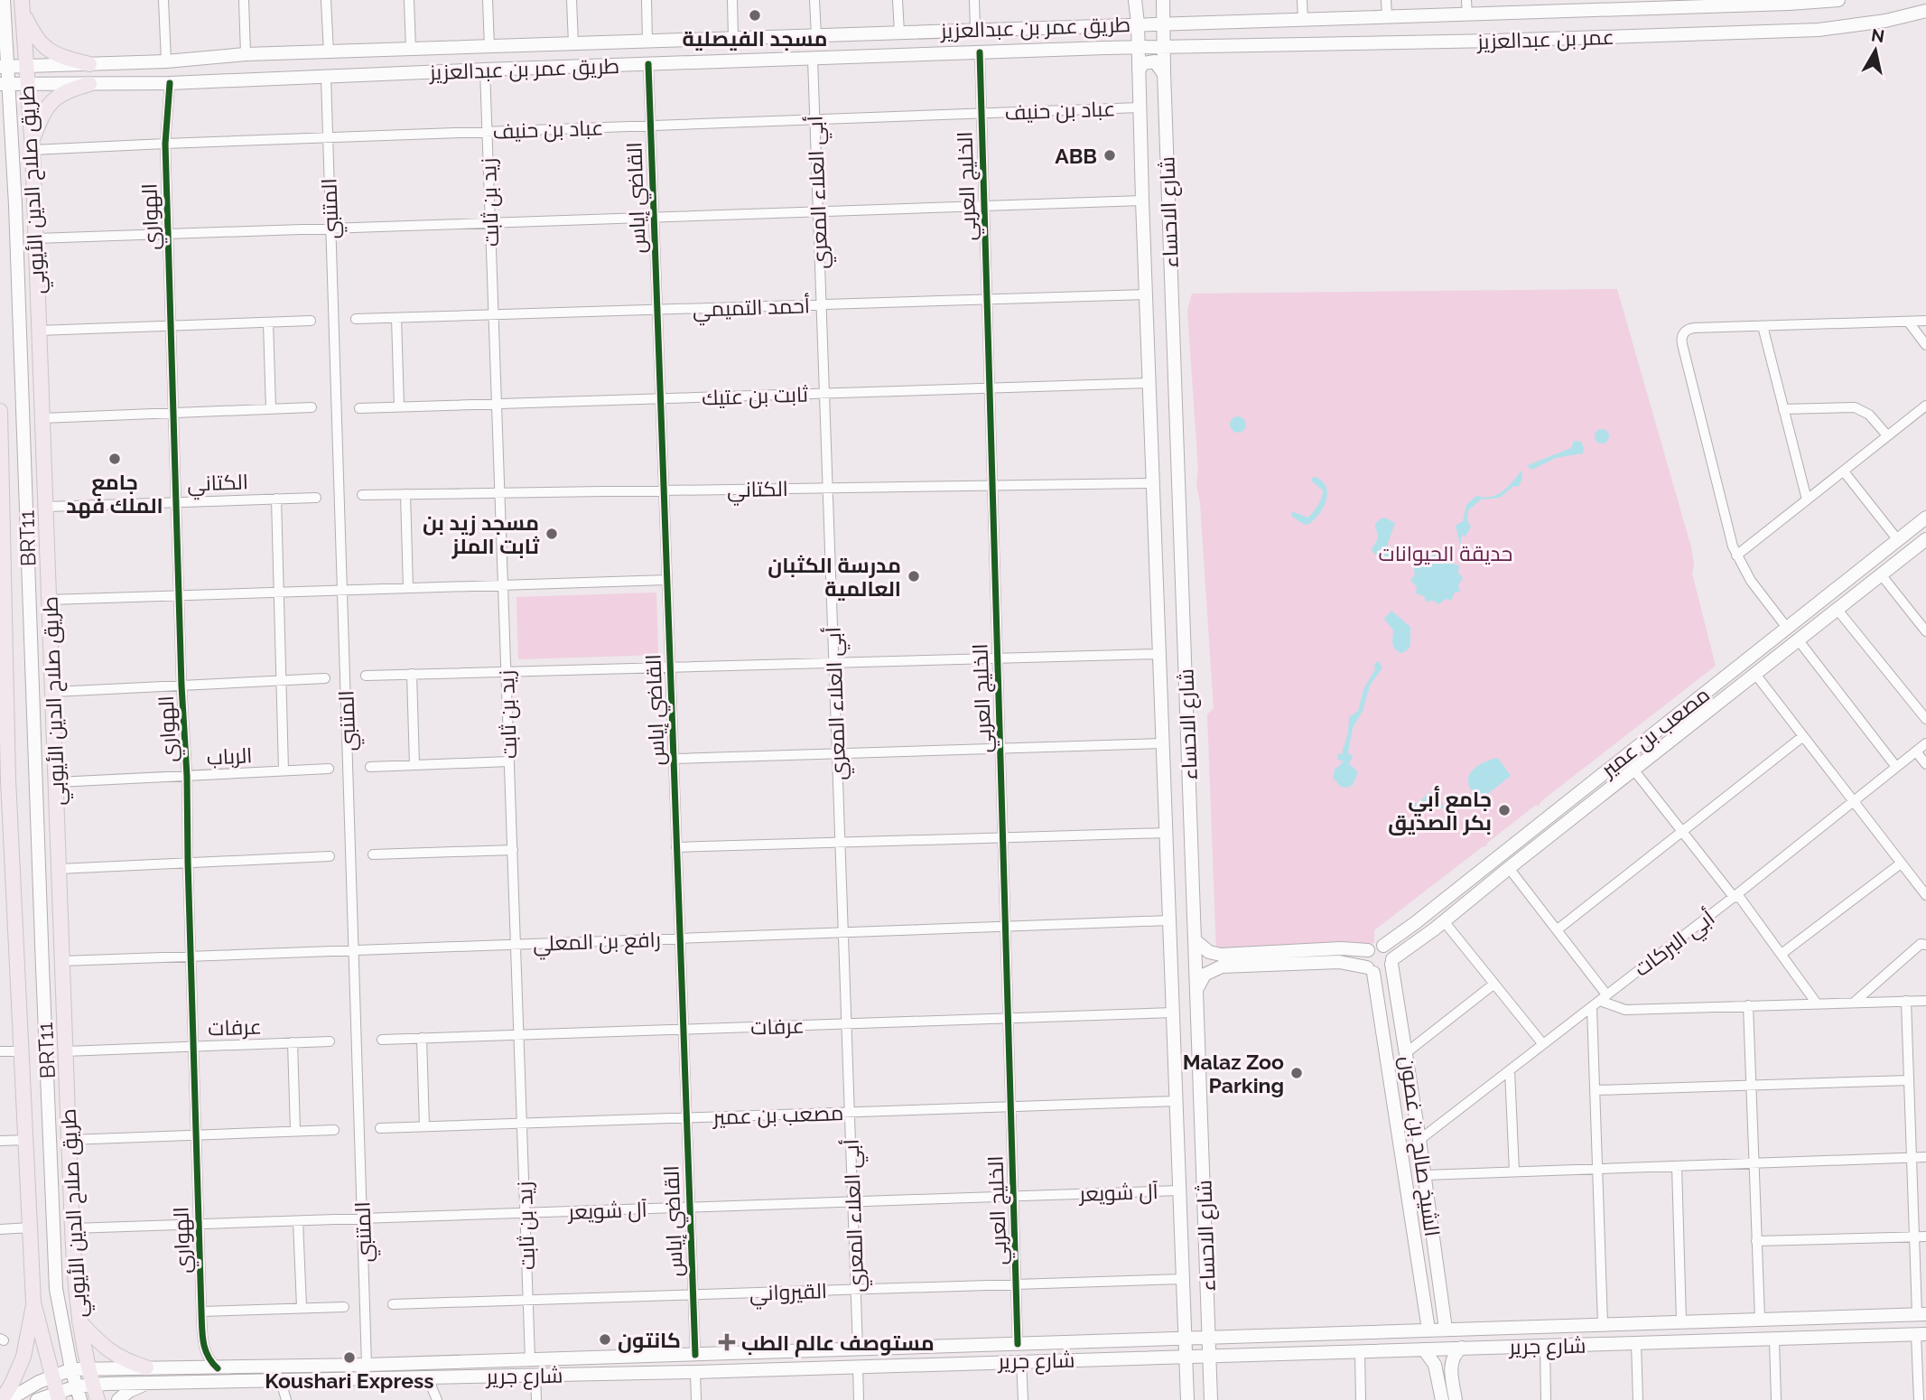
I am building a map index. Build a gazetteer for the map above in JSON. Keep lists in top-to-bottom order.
{
  "streets": {
    "main road": [
      "طريق عمر بن عبدالعزيز",
      "عمر بن عبدالعزيز",
      "طريق صلاح الدين الأيوبي",
      "شارع الاحساء",
      "BRT11",
      "مصعب بن عمير",
      "الشيخ صالح بن غصون",
      "شارع جرير"
    ],
    "street": [
      "عباد بن حنيف",
      "الخليج العربي",
      "أبي العلاء المعري",
      "القاضي إياس",
      "زيد بن ثابت",
      "المتنبي",
      "الهواري",
      "أحمد التميمي",
      "ثابت بن عتيك",
      "الكتاني",
      "الرباب",
      "رافع بن المعلي",
      "أبي البركات",
      "عرفات",
      "آل شويعر",
      "القيرواني"
    ]
  },
  "crossings": [
    ["طريق عمر بن عبدالعزيز", "عمر بن عبدالعزيز"],
    ["طريق عمر بن عبدالعزيز", "الخليج العربي"],
    ["طريق عمر بن عبدالعزيز", "طريق صلاح الدين الأيوبي"],
    ["طريق عمر بن عبدالعزيز", "أبي العلاء المعري"],
    ["طريق عمر بن عبدالعزيز", "القاضي إياس"],
    ["طريق عمر بن عبدالعزيز", "زيد بن ثابت"],
    ["طريق عمر بن عبدالعزيز", "المتنبي"],
    ["طريق عمر بن عبدالعزيز", "شارع الاحساء"],
    ["طريق عمر بن عبدالعزيز", "الهواري"],
    ["طريق عمر بن عبدالعزيز", "BRT11"],
    ["عمر بن عبدالعزيز", "شارع الاحساء"],
    ["عباد بن حنيف", "الخليج العربي"],
    ["عباد بن حنيف", "طريق صلاح الدين الأيوبي"],
    ["عباد بن حنيف", "أبي العلاء المعري"],
    ["عباد بن حنيف", "القاضي إياس"],
    ["عباد بن حنيف", "زيد بن ثابت"],
    ["عباد بن حنيف", "المتنبي"],
    ["عباد بن حنيف", "شارع الاحساء"],
    ["عباد بن حنيف", "الهواري"],
    ["الخليج العربي", "أحمد التميمي"],
    ["الخليج العربي", "ثابت بن عتيك"],
    ["الخليج العربي", "الكتاني"],
    ["الخليج العربي", "مصعب بن عمير"],
    ["الخليج العربي", "رافع بن المعلي"],
    ["الخليج العربي", "عرفات"],
    ["الخليج العربي", "آل شويعر"],
    ["الخليج العربي", "القيرواني"],
    ["الخليج العربي", "شارع جرير"],
    ["طريق صلاح الدين الأيوبي", "الكتاني"],
    ["طريق صلاح الدين الأيوبي", "الرباب"],
    ["طريق صلاح الدين الأيوبي", "رافع بن المعلي"],
    ["طريق صلاح الدين الأيوبي", "عرفات"],
    ["طريق صلاح الدين الأيوبي", "آل شويعر"],
    ["طريق صلاح الدين الأيوبي", "شارع جرير"],
    ["أبي العلاء المعري", "أحمد التميمي"],
    ["أبي العلاء المعري", "ثابت بن عتيك"],
    ["أبي العلاء المعري", "الكتاني"],
    ["أبي العلاء المعري", "مصعب بن عمير"],
    ["أبي العلاء المعري", "رافع بن المعلي"],
    ["أبي العلاء المعري", "عرفات"],
    ["أبي العلاء المعري", "آل شويعر"],
    ["أبي العلاء المعري", "القيرواني"],
    ["أبي العلاء المعري", "شارع جرير"],
    ["القاضي إياس", "أحمد التميمي"],
    ["القاضي إياس", "ثابت بن عتيك"],
    ["القاضي إياس", "الكتاني"],
    ["القاضي إياس", "مصعب بن عمير"],
    ["القاضي إياس", "رافع بن المعلي"],
    ["القاضي إياس", "عرفات"],
    ["القاضي إياس", "آل شويعر"],
    ["القاضي إياس", "القيرواني"],
    ["القاضي إياس", "شارع جرير"],
    ["زيد بن ثابت", "أحمد التميمي"],
    ["زيد بن ثابت", "ثابت بن عتيك"],
    ["زيد بن ثابت", "الكتاني"],
    ["زيد بن ثابت", "مصعب بن عمير"],
    ["زيد بن ثابت", "رافع بن المعلي"],
    ["زيد بن ثابت", "عرفات"],
    ["زيد بن ثابت", "آل شويعر"],
    ["زيد بن ثابت", "القيرواني"],
    ["زيد بن ثابت", "شارع جرير"],
    ["المتنبي", "رافع بن المعلي"],
    ["المتنبي", "آل شويعر"],
    ["المتنبي", "شارع جرير"],
    ["شارع الاحساء", "أحمد التميمي"],
    ["شارع الاحساء", "ثابت بن عتيك"],
    ["شارع الاحساء", "الكتاني"],
    ["شارع الاحساء", "مصعب بن عمير"],
    ["شارع الاحساء", "رافع بن المعلي"],
    ["شارع الاحساء", "عرفات"],
    ["شارع الاحساء", "آل شويعر"],
    ["شارع الاحساء", "القيرواني"],
    ["شارع الاحساء", "شارع جرير"],
    ["الهواري", "الكتاني"],
    ["الهواري", "الرباب"],
    ["الهواري", "رافع بن المعلي"],
    ["الهواري", "عرفات"],
    ["الهواري", "آل شويعر"],
    ["الهواري", "شارع جرير"],
    ["BRT11", "شارع جرير"],
    ["مصعب بن عمير", "الشيخ صالح بن غصون"],
    ["أبي البركات", "الشيخ صالح بن غصون"],
    ["الشيخ صالح بن غصون", "شارع جرير"]
  ],
  "parks": ["حديقة الحيوانات"],
  "places": {
    "other": [
      "مسجد الفيصلية",
      "ABB",
      "جامع الملك فهد",
      "مسجد زيد بن ثابت الملز",
      "مدرسة الكثبان العالمية",
      "جامع أبي بكر الصديق",
      "Malaz Zoo Parking",
      "كانتون",
      "Koushari Express"
    ],
    "health": ["مستوصف عالم الطب"]
  },
  "north": "top"
}
